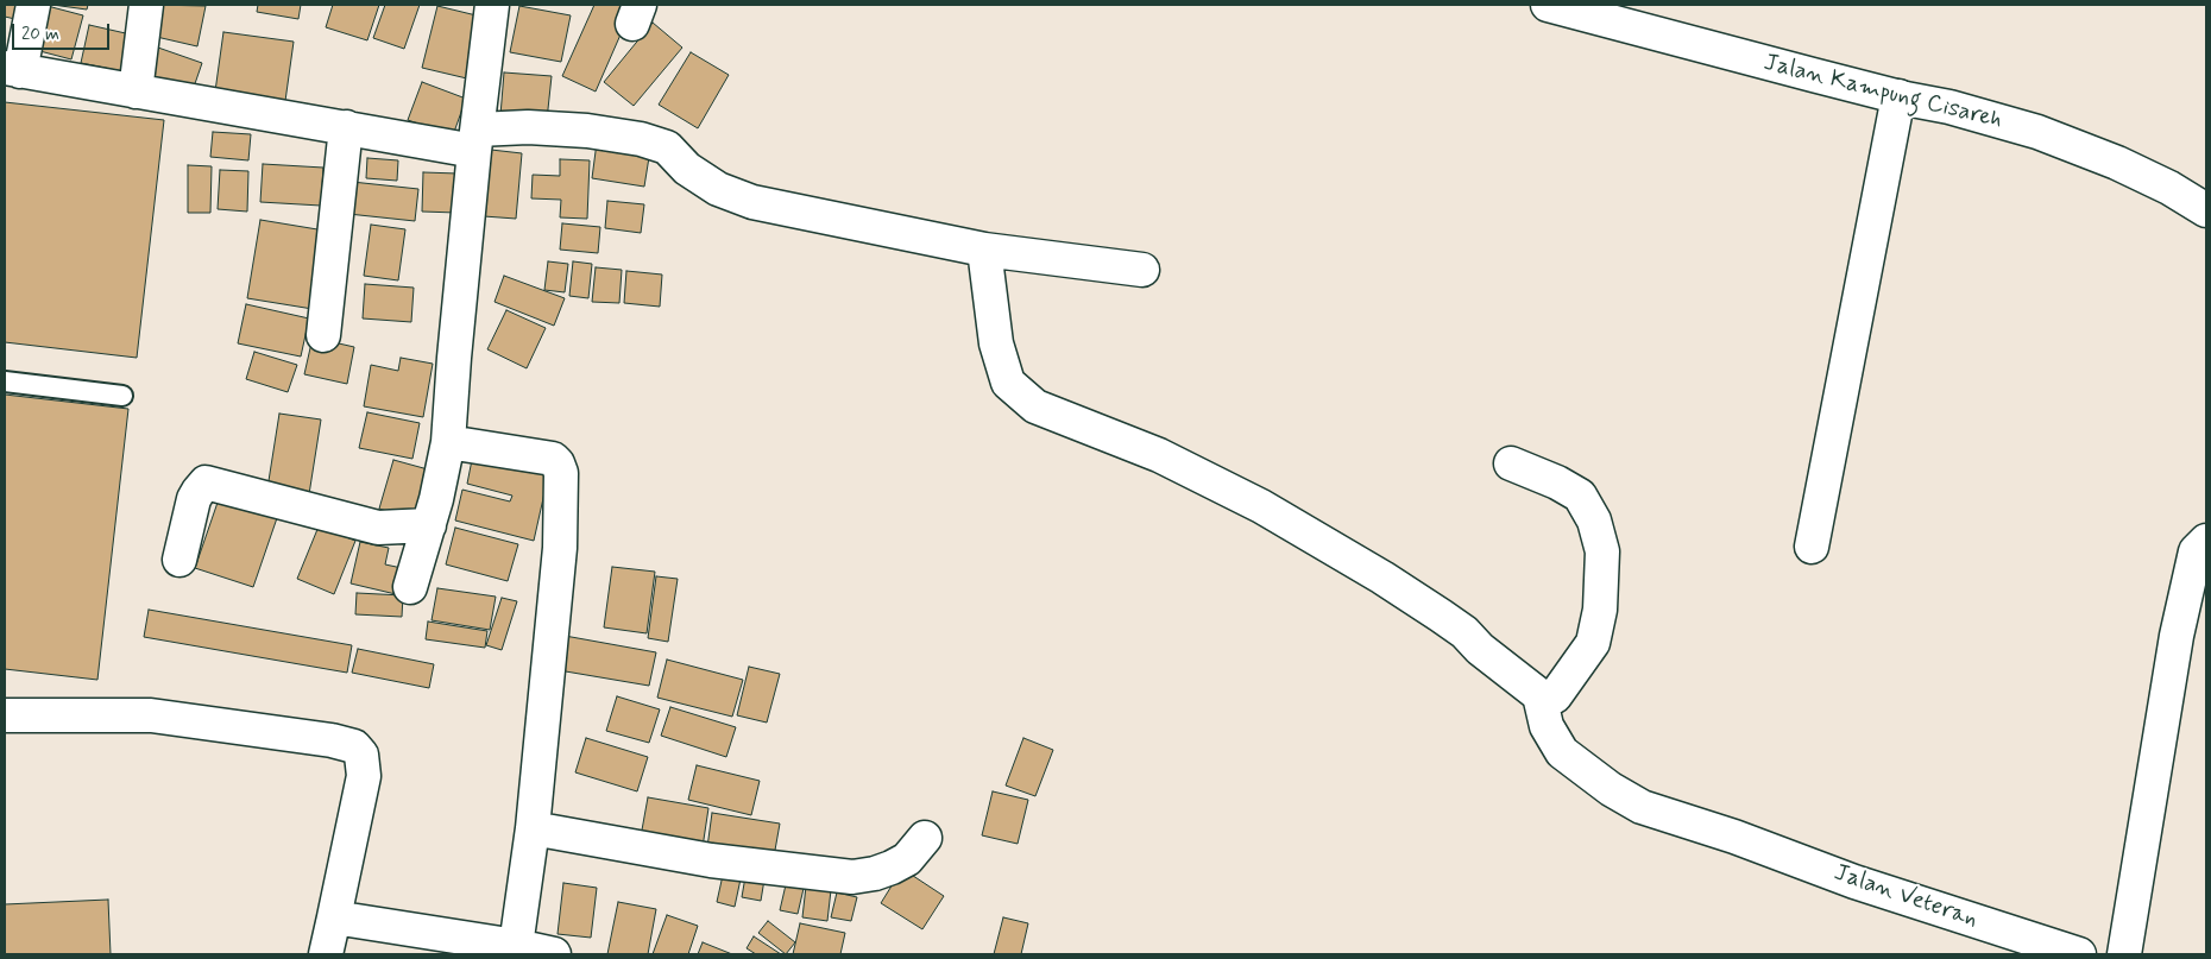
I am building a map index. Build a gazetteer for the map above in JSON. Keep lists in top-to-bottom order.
{
  "streets": {
    "street": ["Jalan Kampung Cisareh", "Jalan Veteran"]
  },
  "scale_bar": "20 m"
}
